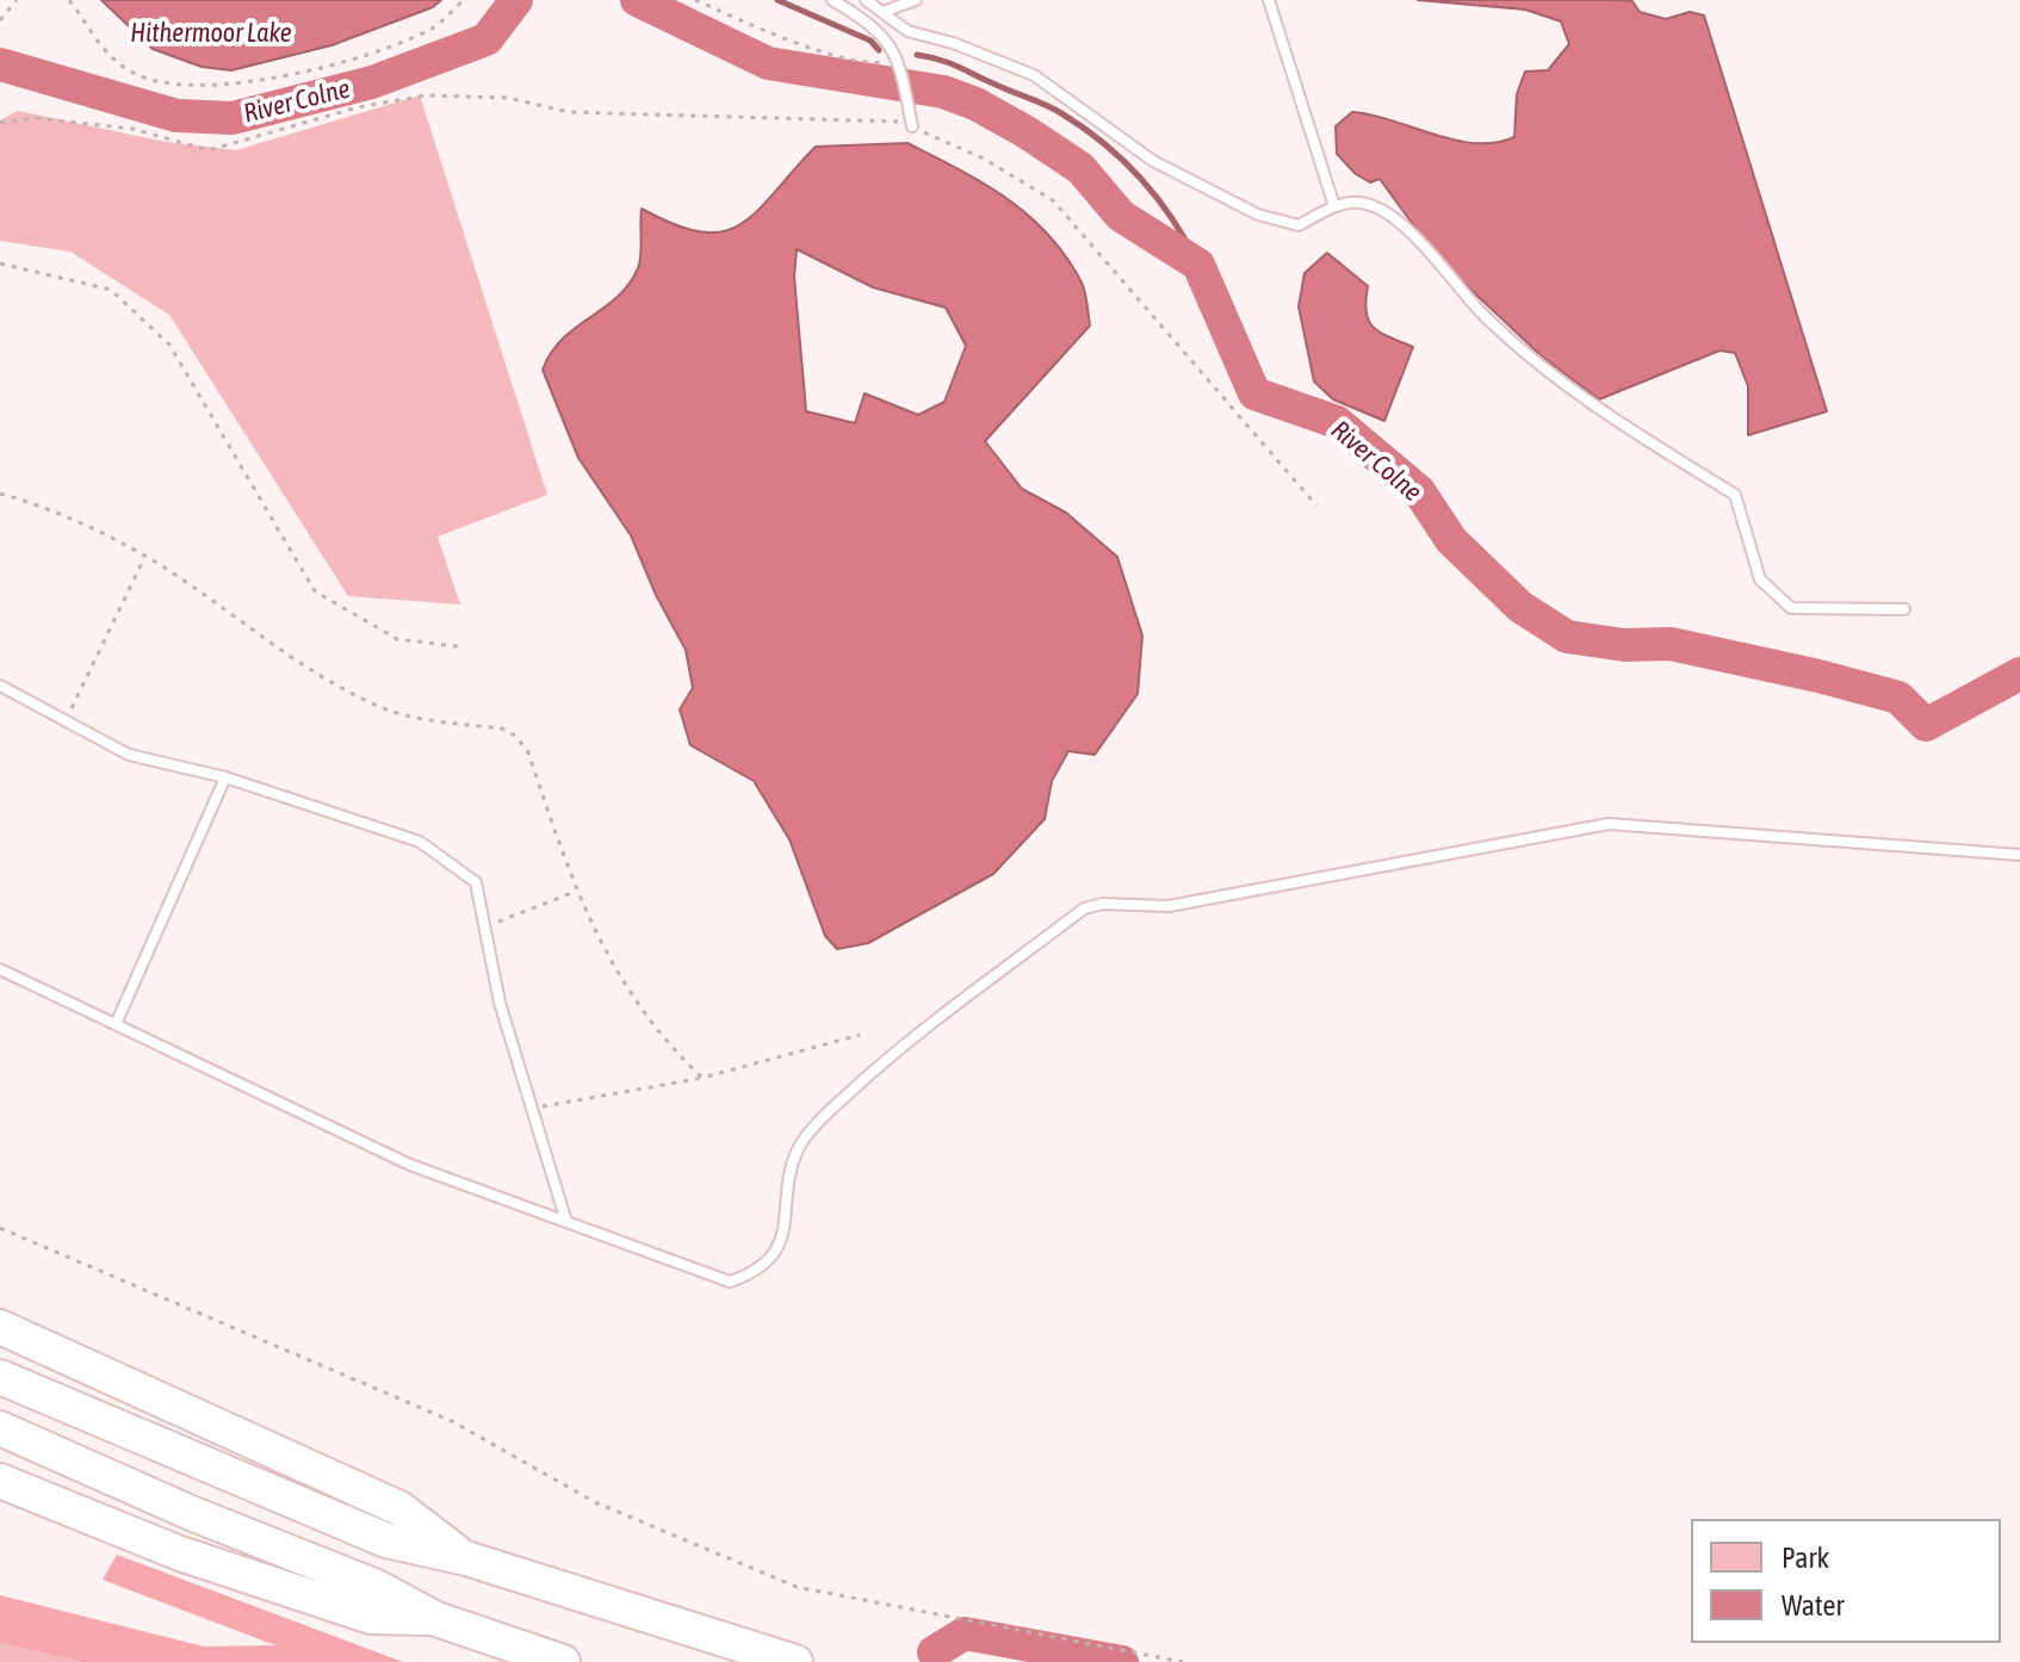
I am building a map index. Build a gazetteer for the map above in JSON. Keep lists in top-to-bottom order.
{
  "water": ["Hithermoor Lake", "River Colne"],
  "legend": ["Park", "Water"]
}
